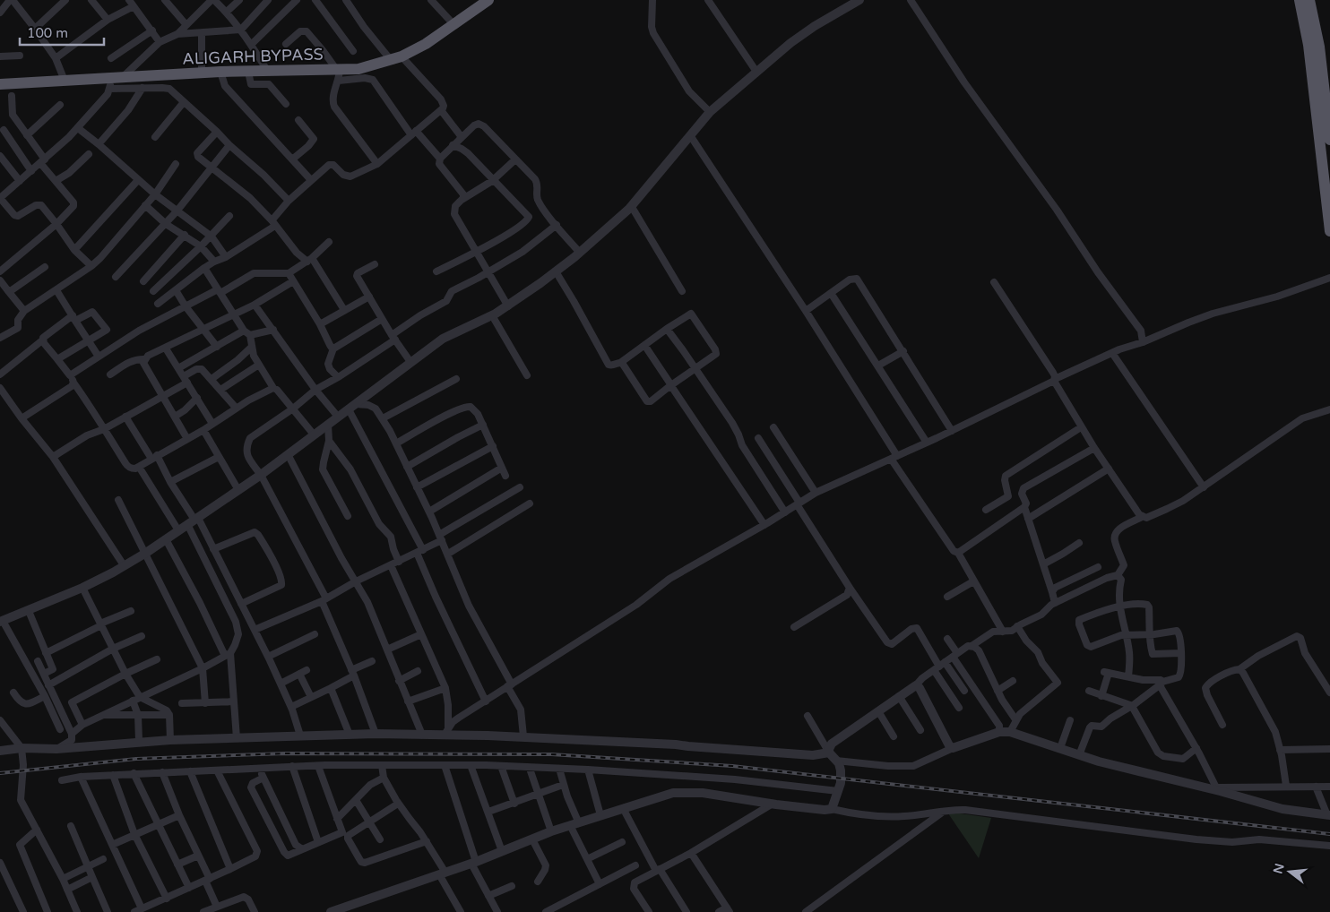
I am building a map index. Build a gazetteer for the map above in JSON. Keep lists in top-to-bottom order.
{
  "streets": {
    "highway": ["ALIGARH BYPASS"]
  },
  "scale_bar": "100 m",
  "north": "left"
}
